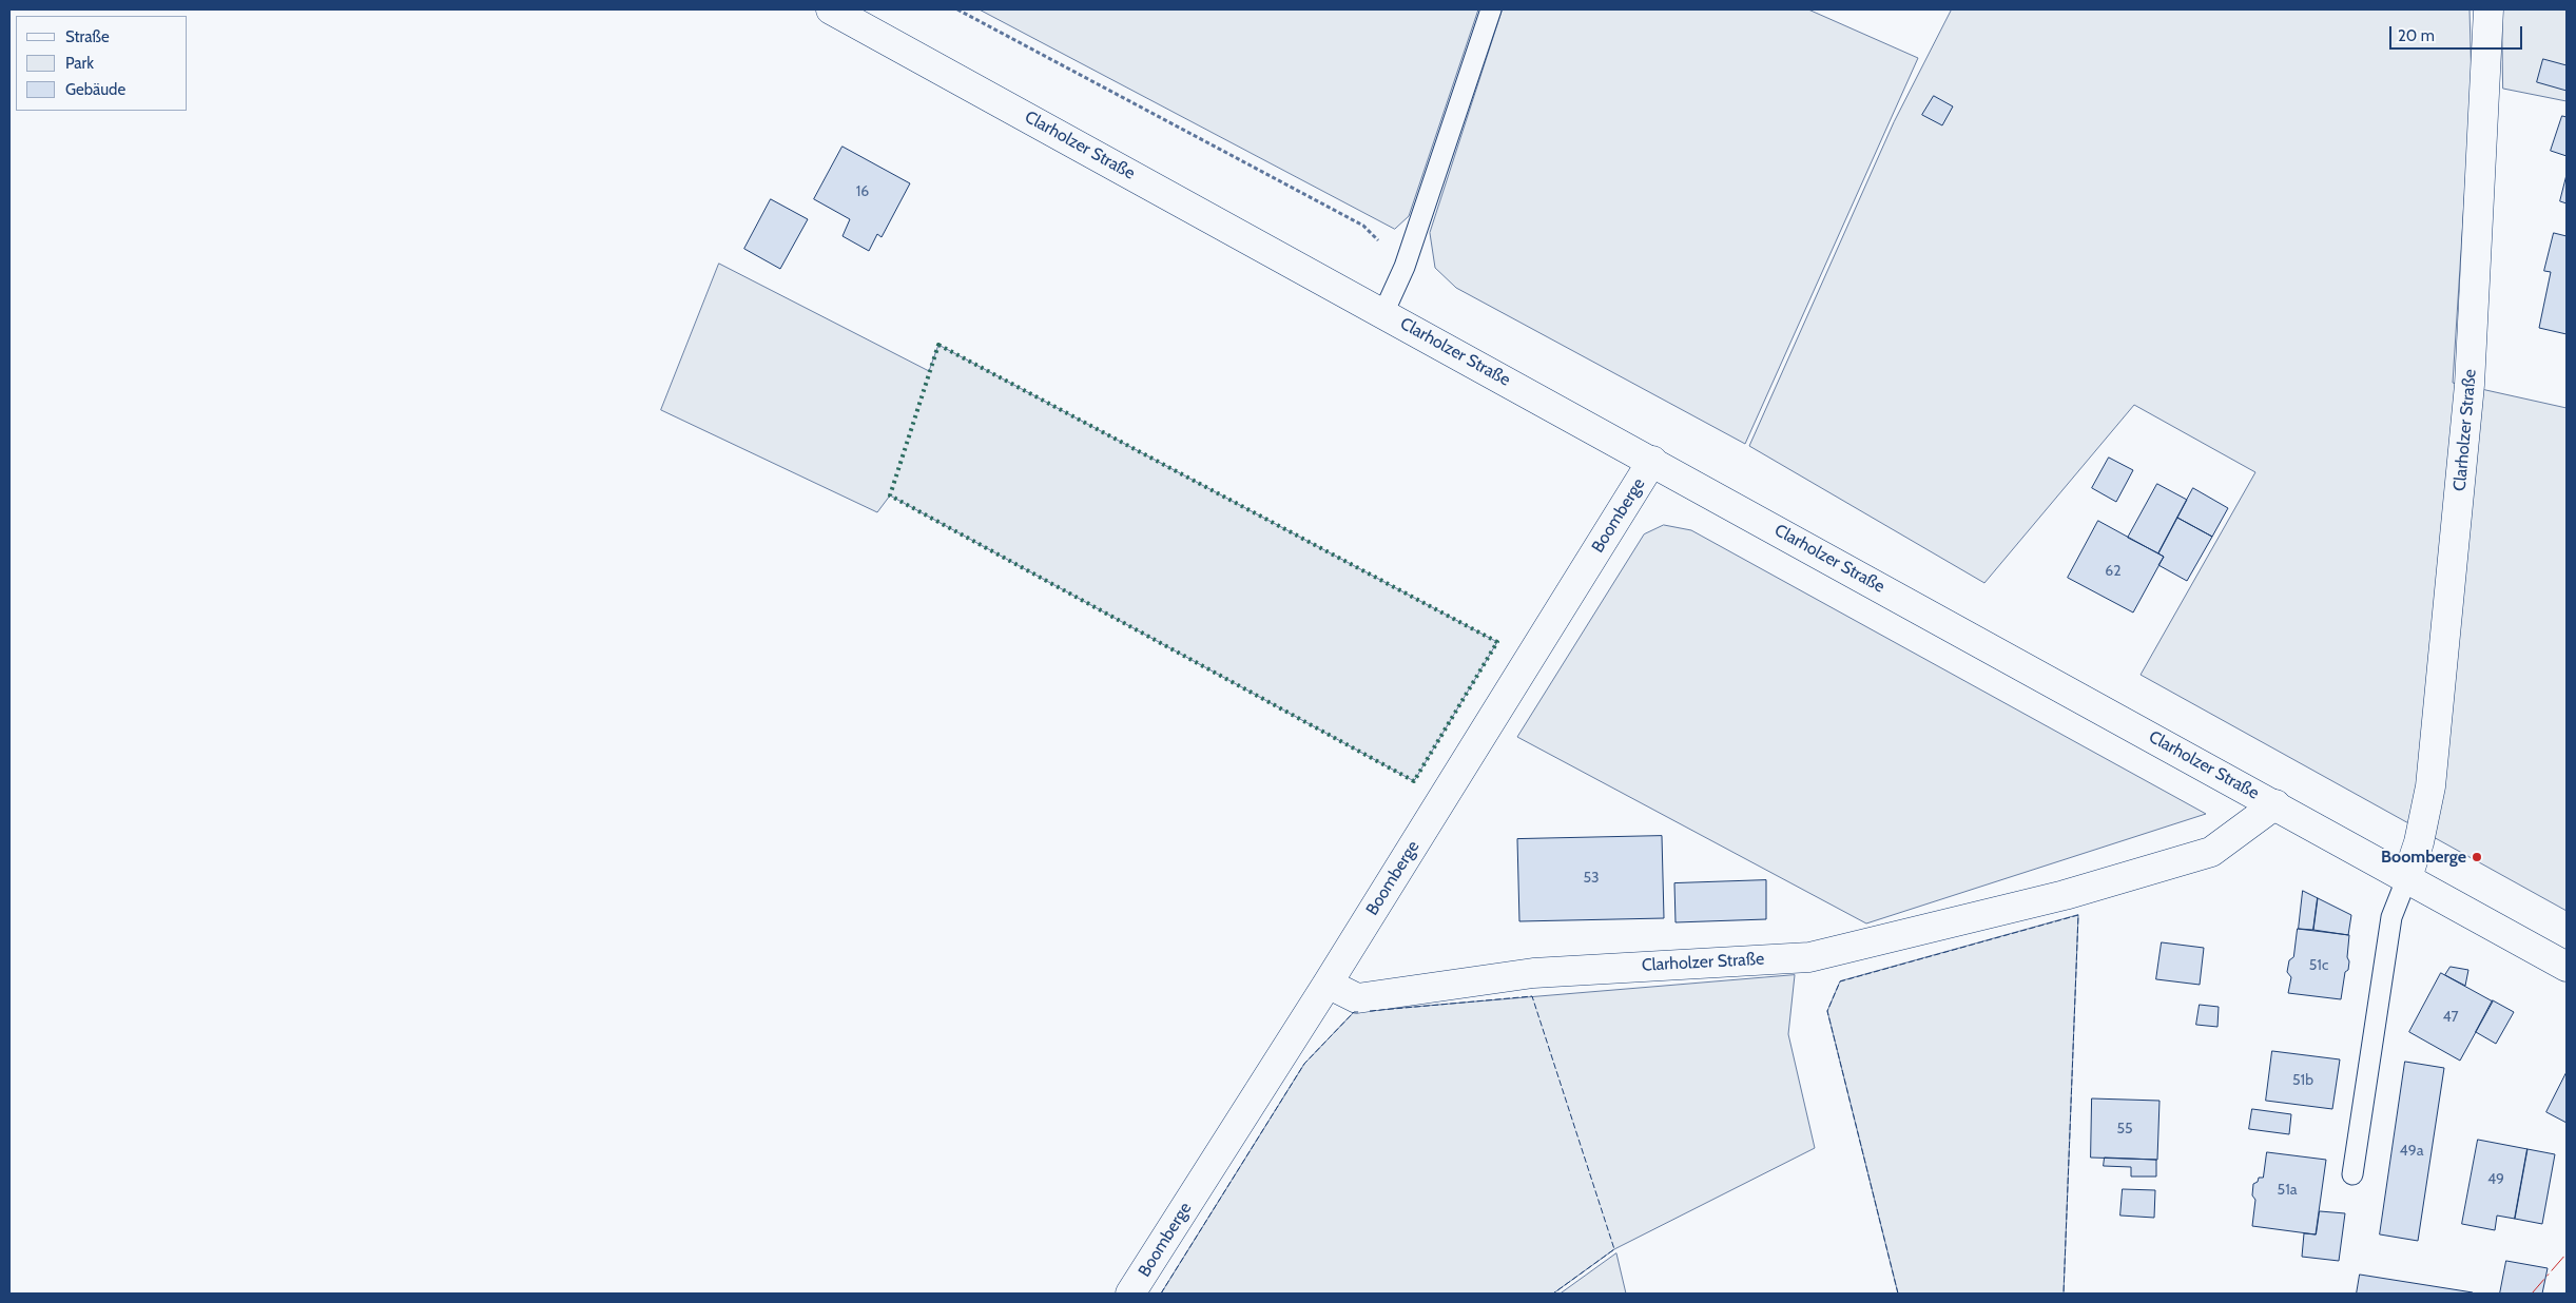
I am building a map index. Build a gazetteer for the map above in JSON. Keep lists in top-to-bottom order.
{
  "streets": {
    "street": ["Clarholzer Straße", "Boomberge"]
  },
  "crossings": [
    ["Clarholzer Straße", "Boomberge"]
  ],
  "places": ["Boomberge"],
  "house_numbers": [
    "16",
    "62",
    "53",
    "51c",
    "47",
    "51b",
    "55",
    "49a",
    "49",
    "51a"
  ],
  "legend": ["Straße", "Park", "Gebäude"],
  "scale_bar": "20 m"
}
